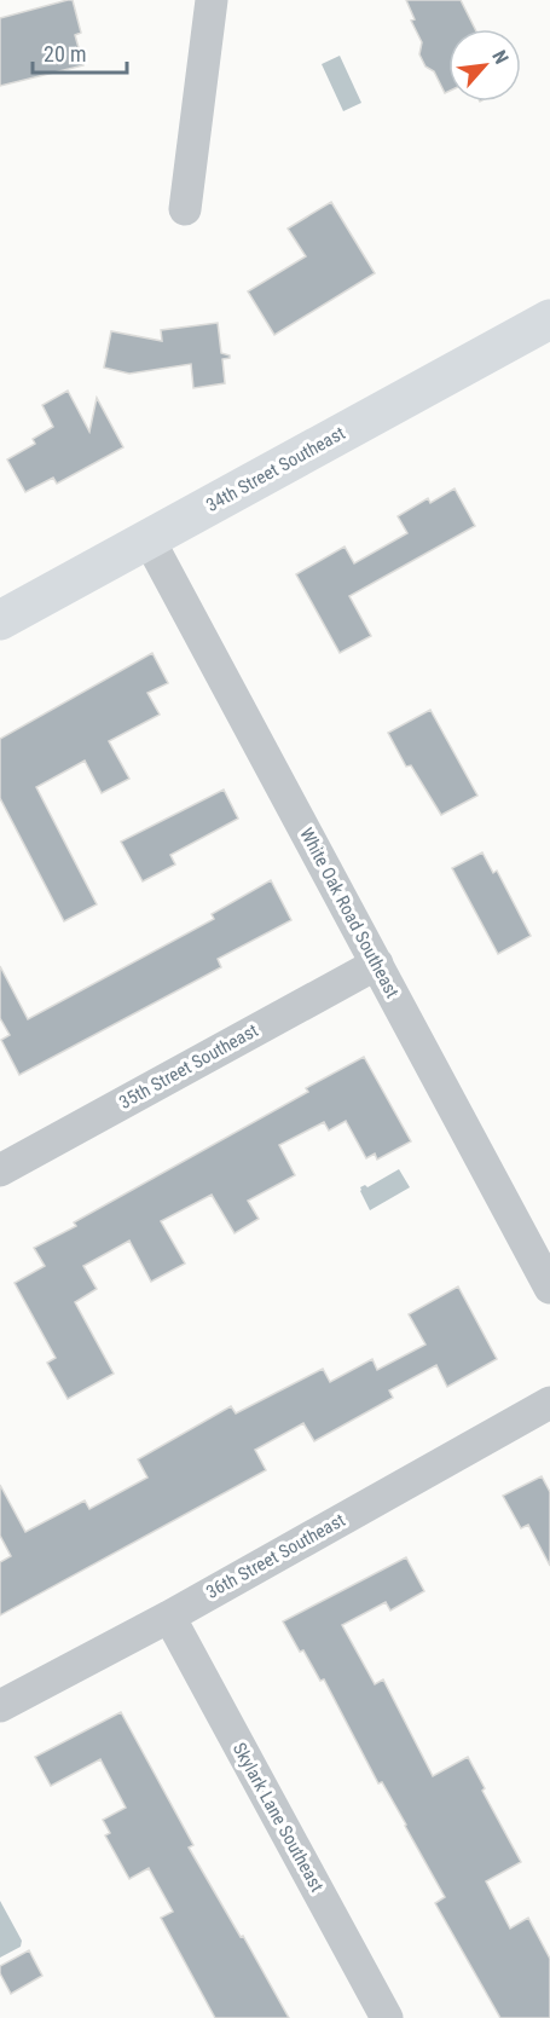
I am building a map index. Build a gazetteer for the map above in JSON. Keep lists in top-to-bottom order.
{
  "streets": {
    "street": [
      "34th Street Southeast",
      "White Oak Road Southeast",
      "35th Street Southeast",
      "36th Street Southeast",
      "Skylark Lane Southeast"
    ]
  },
  "crossings": [
    ["34th Street Southeast", "White Oak Road Southeast"],
    ["White Oak Road Southeast", "35th Street Southeast"],
    ["36th Street Southeast", "Skylark Lane Southeast"]
  ],
  "scale_bar": "20 m",
  "north": "top right"
}
